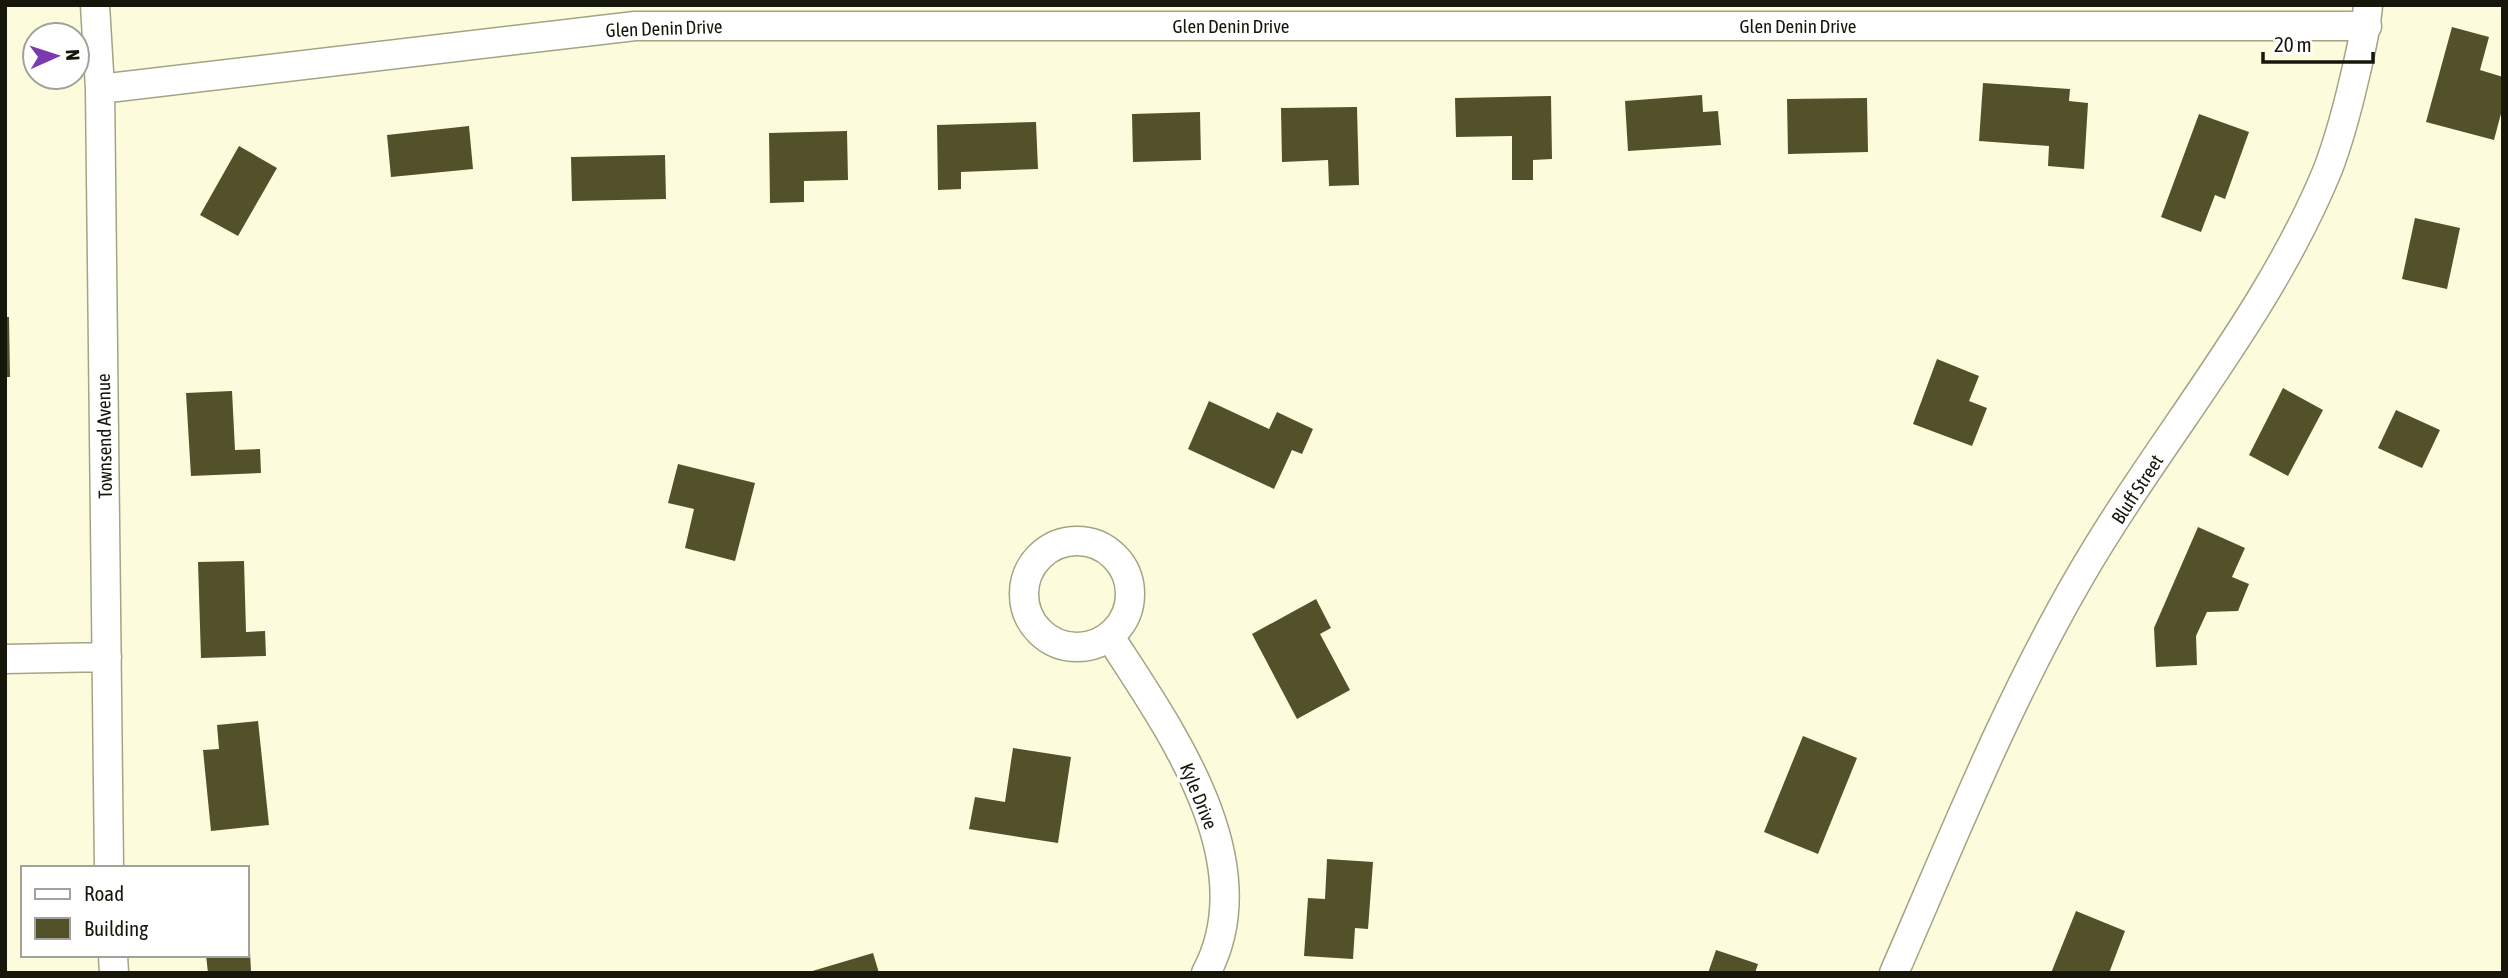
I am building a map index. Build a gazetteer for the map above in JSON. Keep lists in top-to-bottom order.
{
  "streets": {
    "street": [
      "Glen Denin Drive",
      "Townsend Avenue",
      "Bluff Street",
      "Kyle Drive"
    ]
  },
  "crossings": [
    ["Glen Denin Drive", "Townsend Avenue"],
    ["Glen Denin Drive", "Bluff Street"]
  ],
  "legend": ["Road", "Building"],
  "scale_bar": "20 m",
  "north": "right"
}
